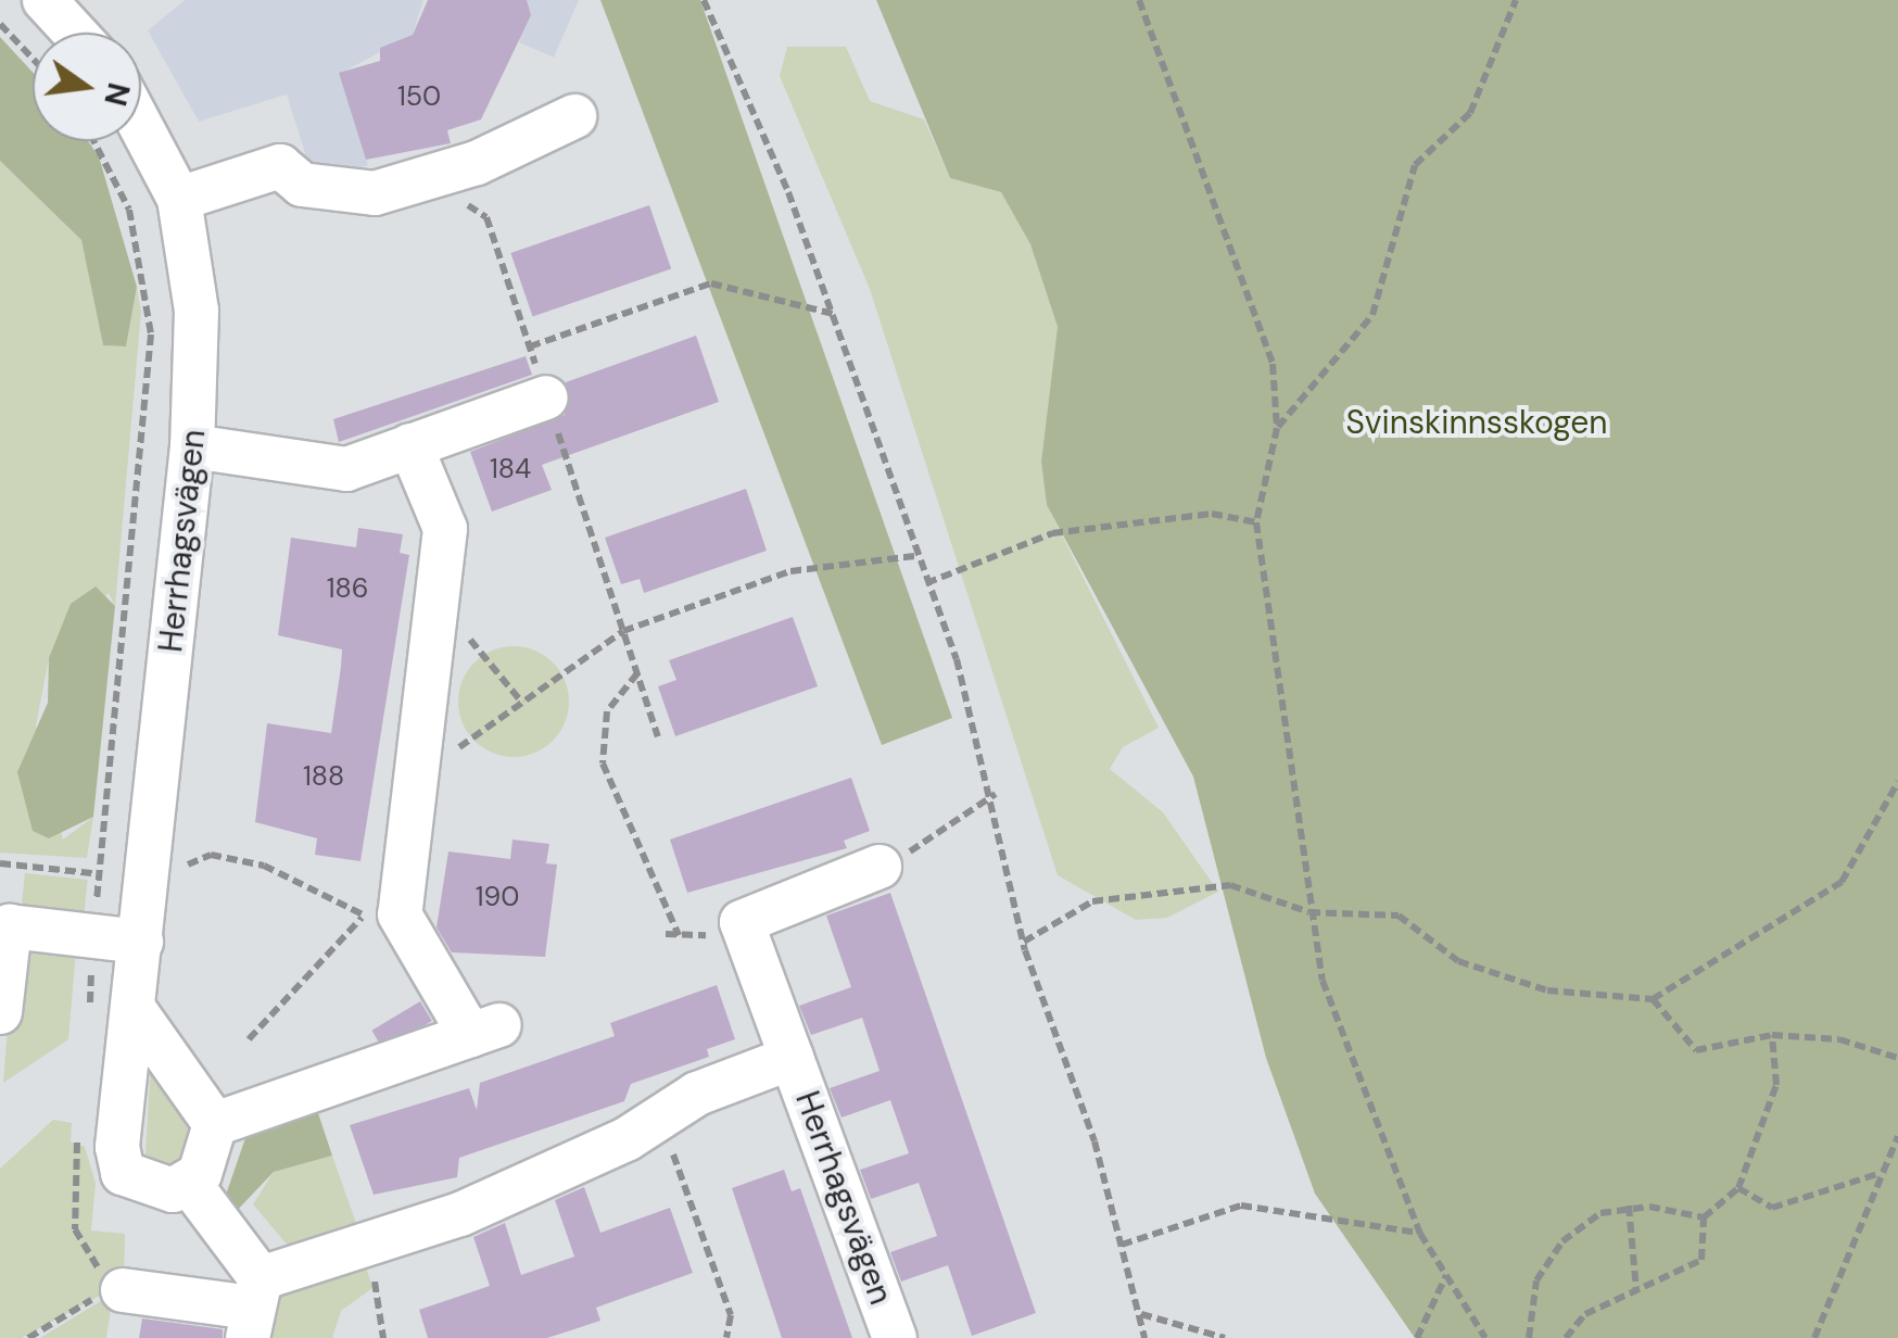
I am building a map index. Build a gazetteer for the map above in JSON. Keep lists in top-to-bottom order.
{
  "streets": {
    "street": ["Herrhagsvägen"]
  },
  "parks": ["Svinskinnsskogen"],
  "house_numbers": [
    "150",
    "184",
    "186",
    "188",
    "190"
  ],
  "north": "right"
}
